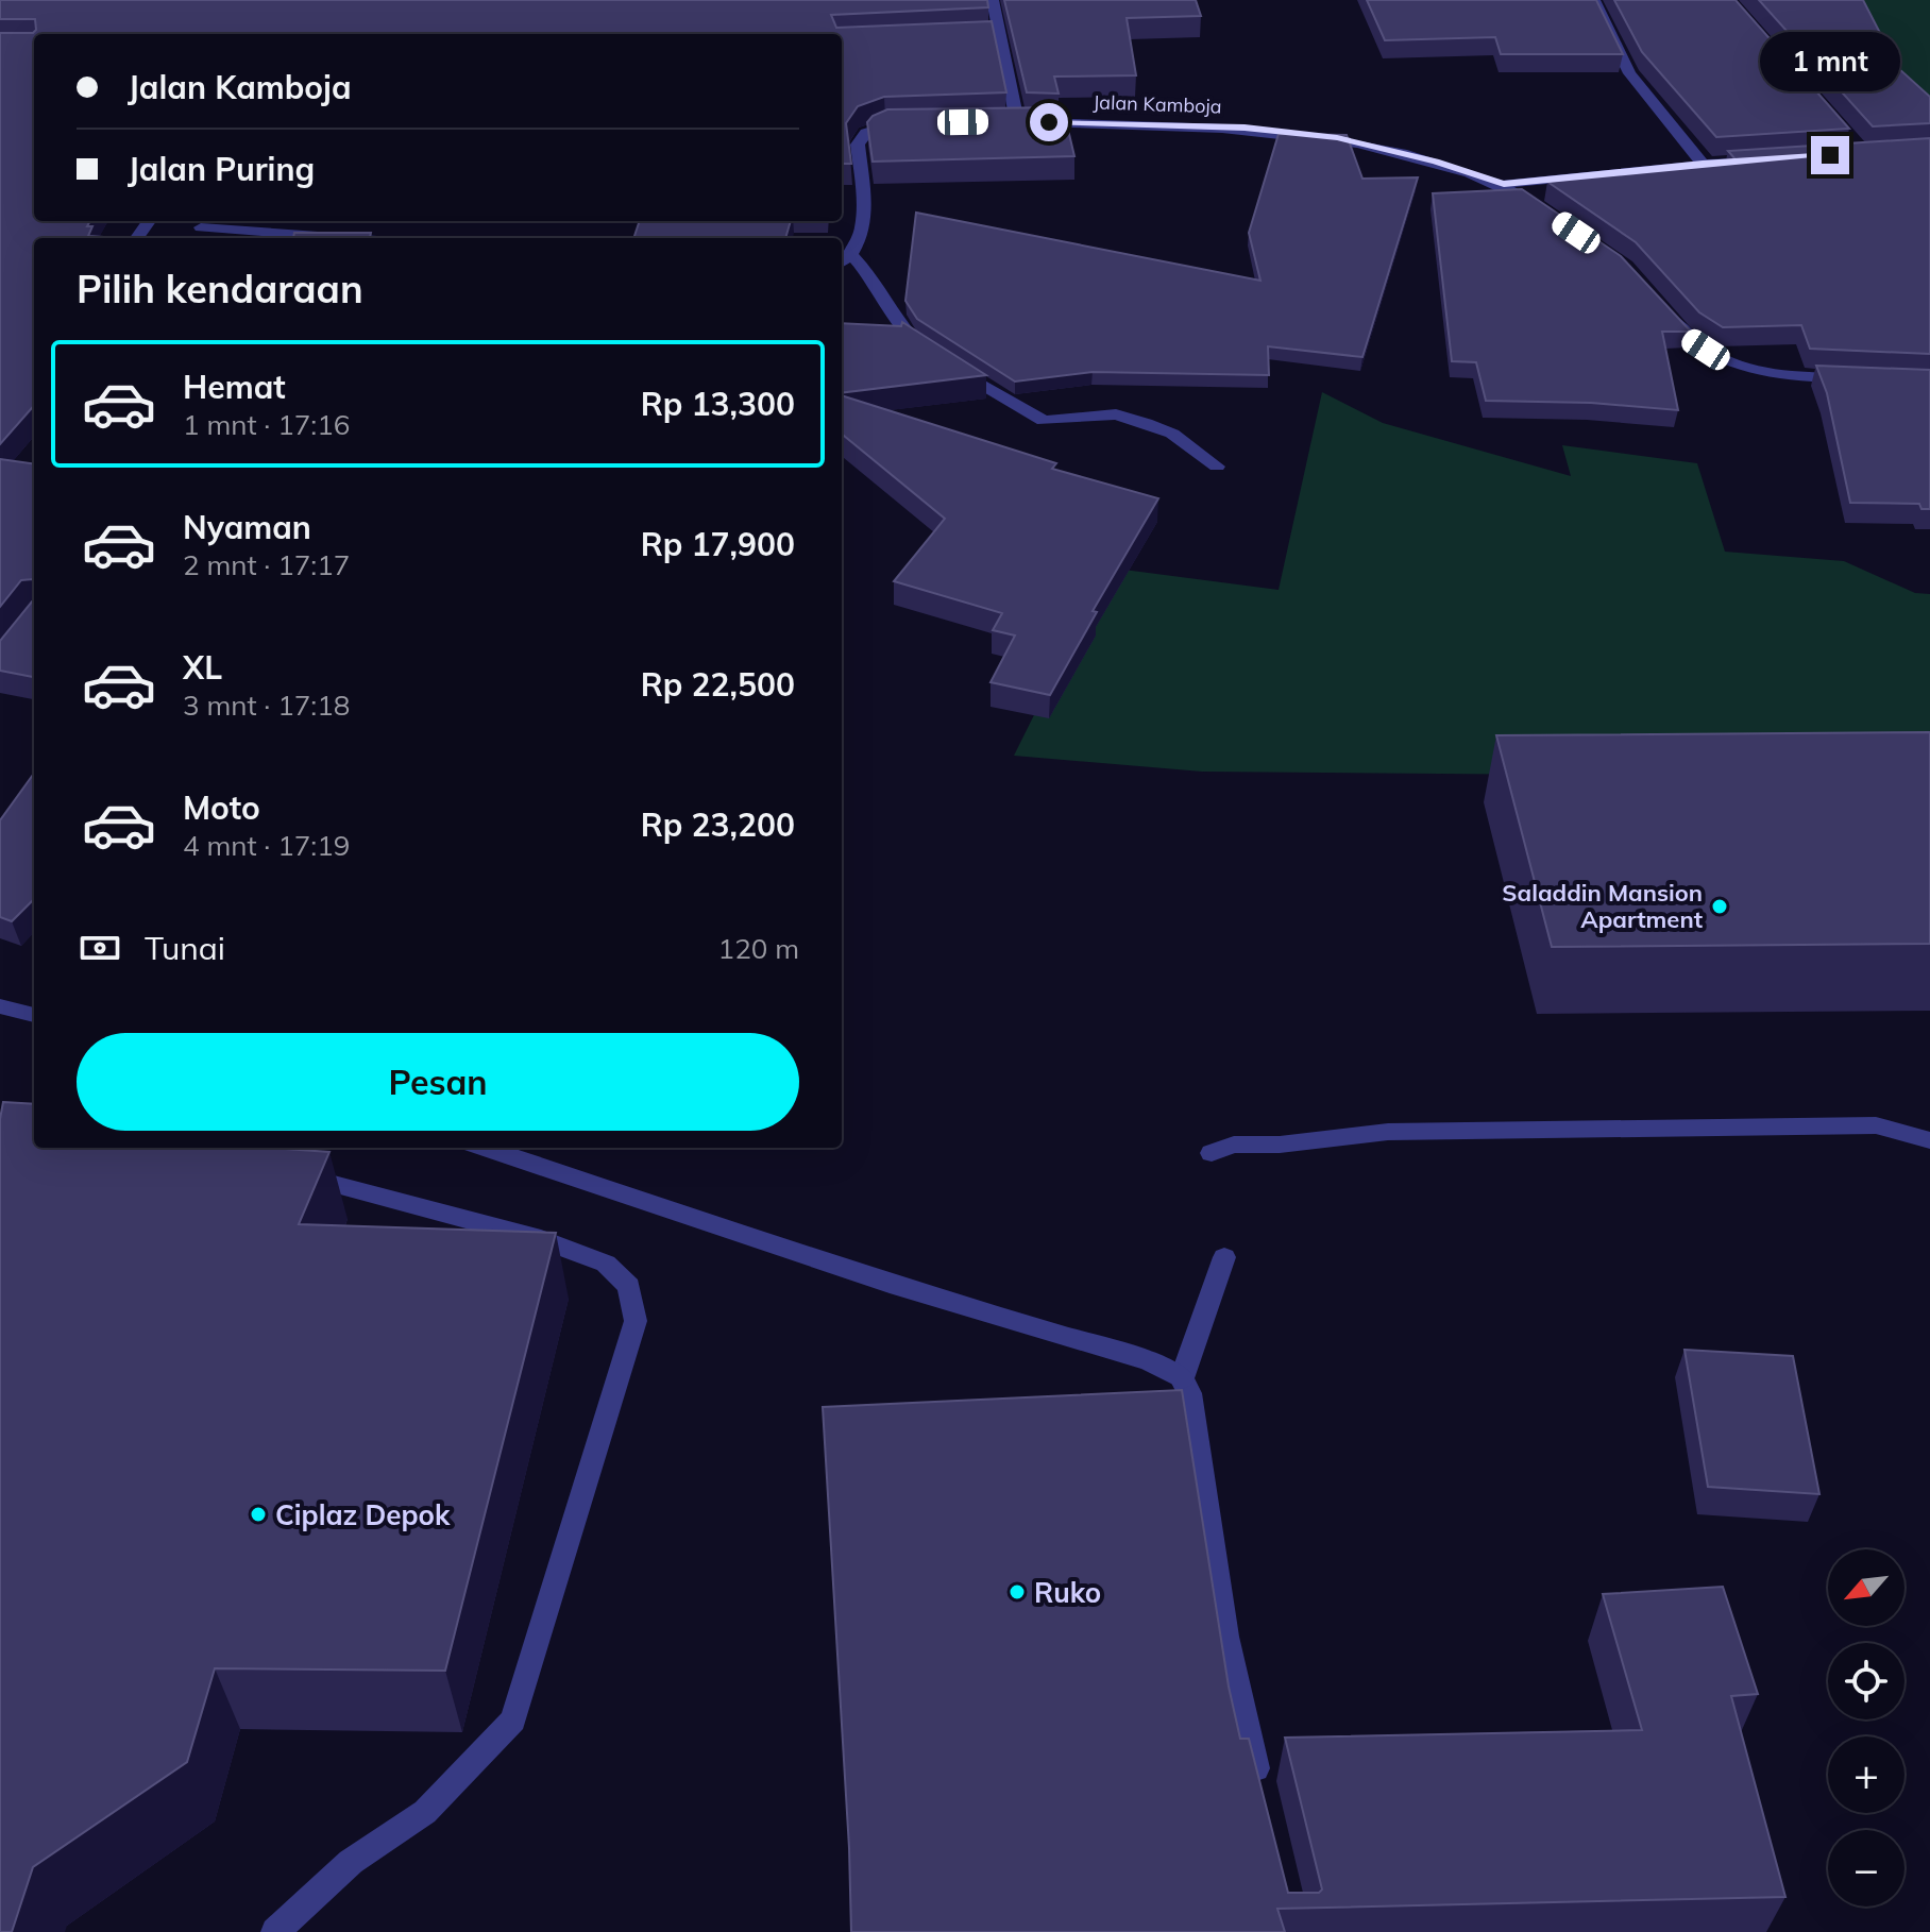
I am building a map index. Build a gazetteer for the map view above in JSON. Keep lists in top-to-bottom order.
{
  "streets": {
    "street": ["Jalan Kamboja"]
  },
  "places": ["Saladdin Mansion Apartment", "Ciplaz Depok", "Ruko"],
  "north": "bottom left",
  "page": {
    "bubble": "1 mnt",
    "banner": ["Jalan Kamboja", "Jalan Puring"],
    "heading": "Pilih kendaraan",
    "list": [
      {
        "name": "Hemat",
        "note": "1 mnt · 17:16",
        "value": "Rp 13,300"
      },
      {
        "name": "Nyaman",
        "note": "2 mnt · 17:17",
        "value": "Rp 17,900"
      },
      {
        "name": "XL",
        "note": "3 mnt · 17:18",
        "value": "Rp 22,500"
      },
      {
        "name": "Moto",
        "note": "4 mnt · 17:19",
        "value": "Rp 23,200"
      }
    ],
    "pay": ["Tunai", "120 m"],
    "buttons": "Pesan",
    "map_buttons": ["+", "−"]
  }
}
